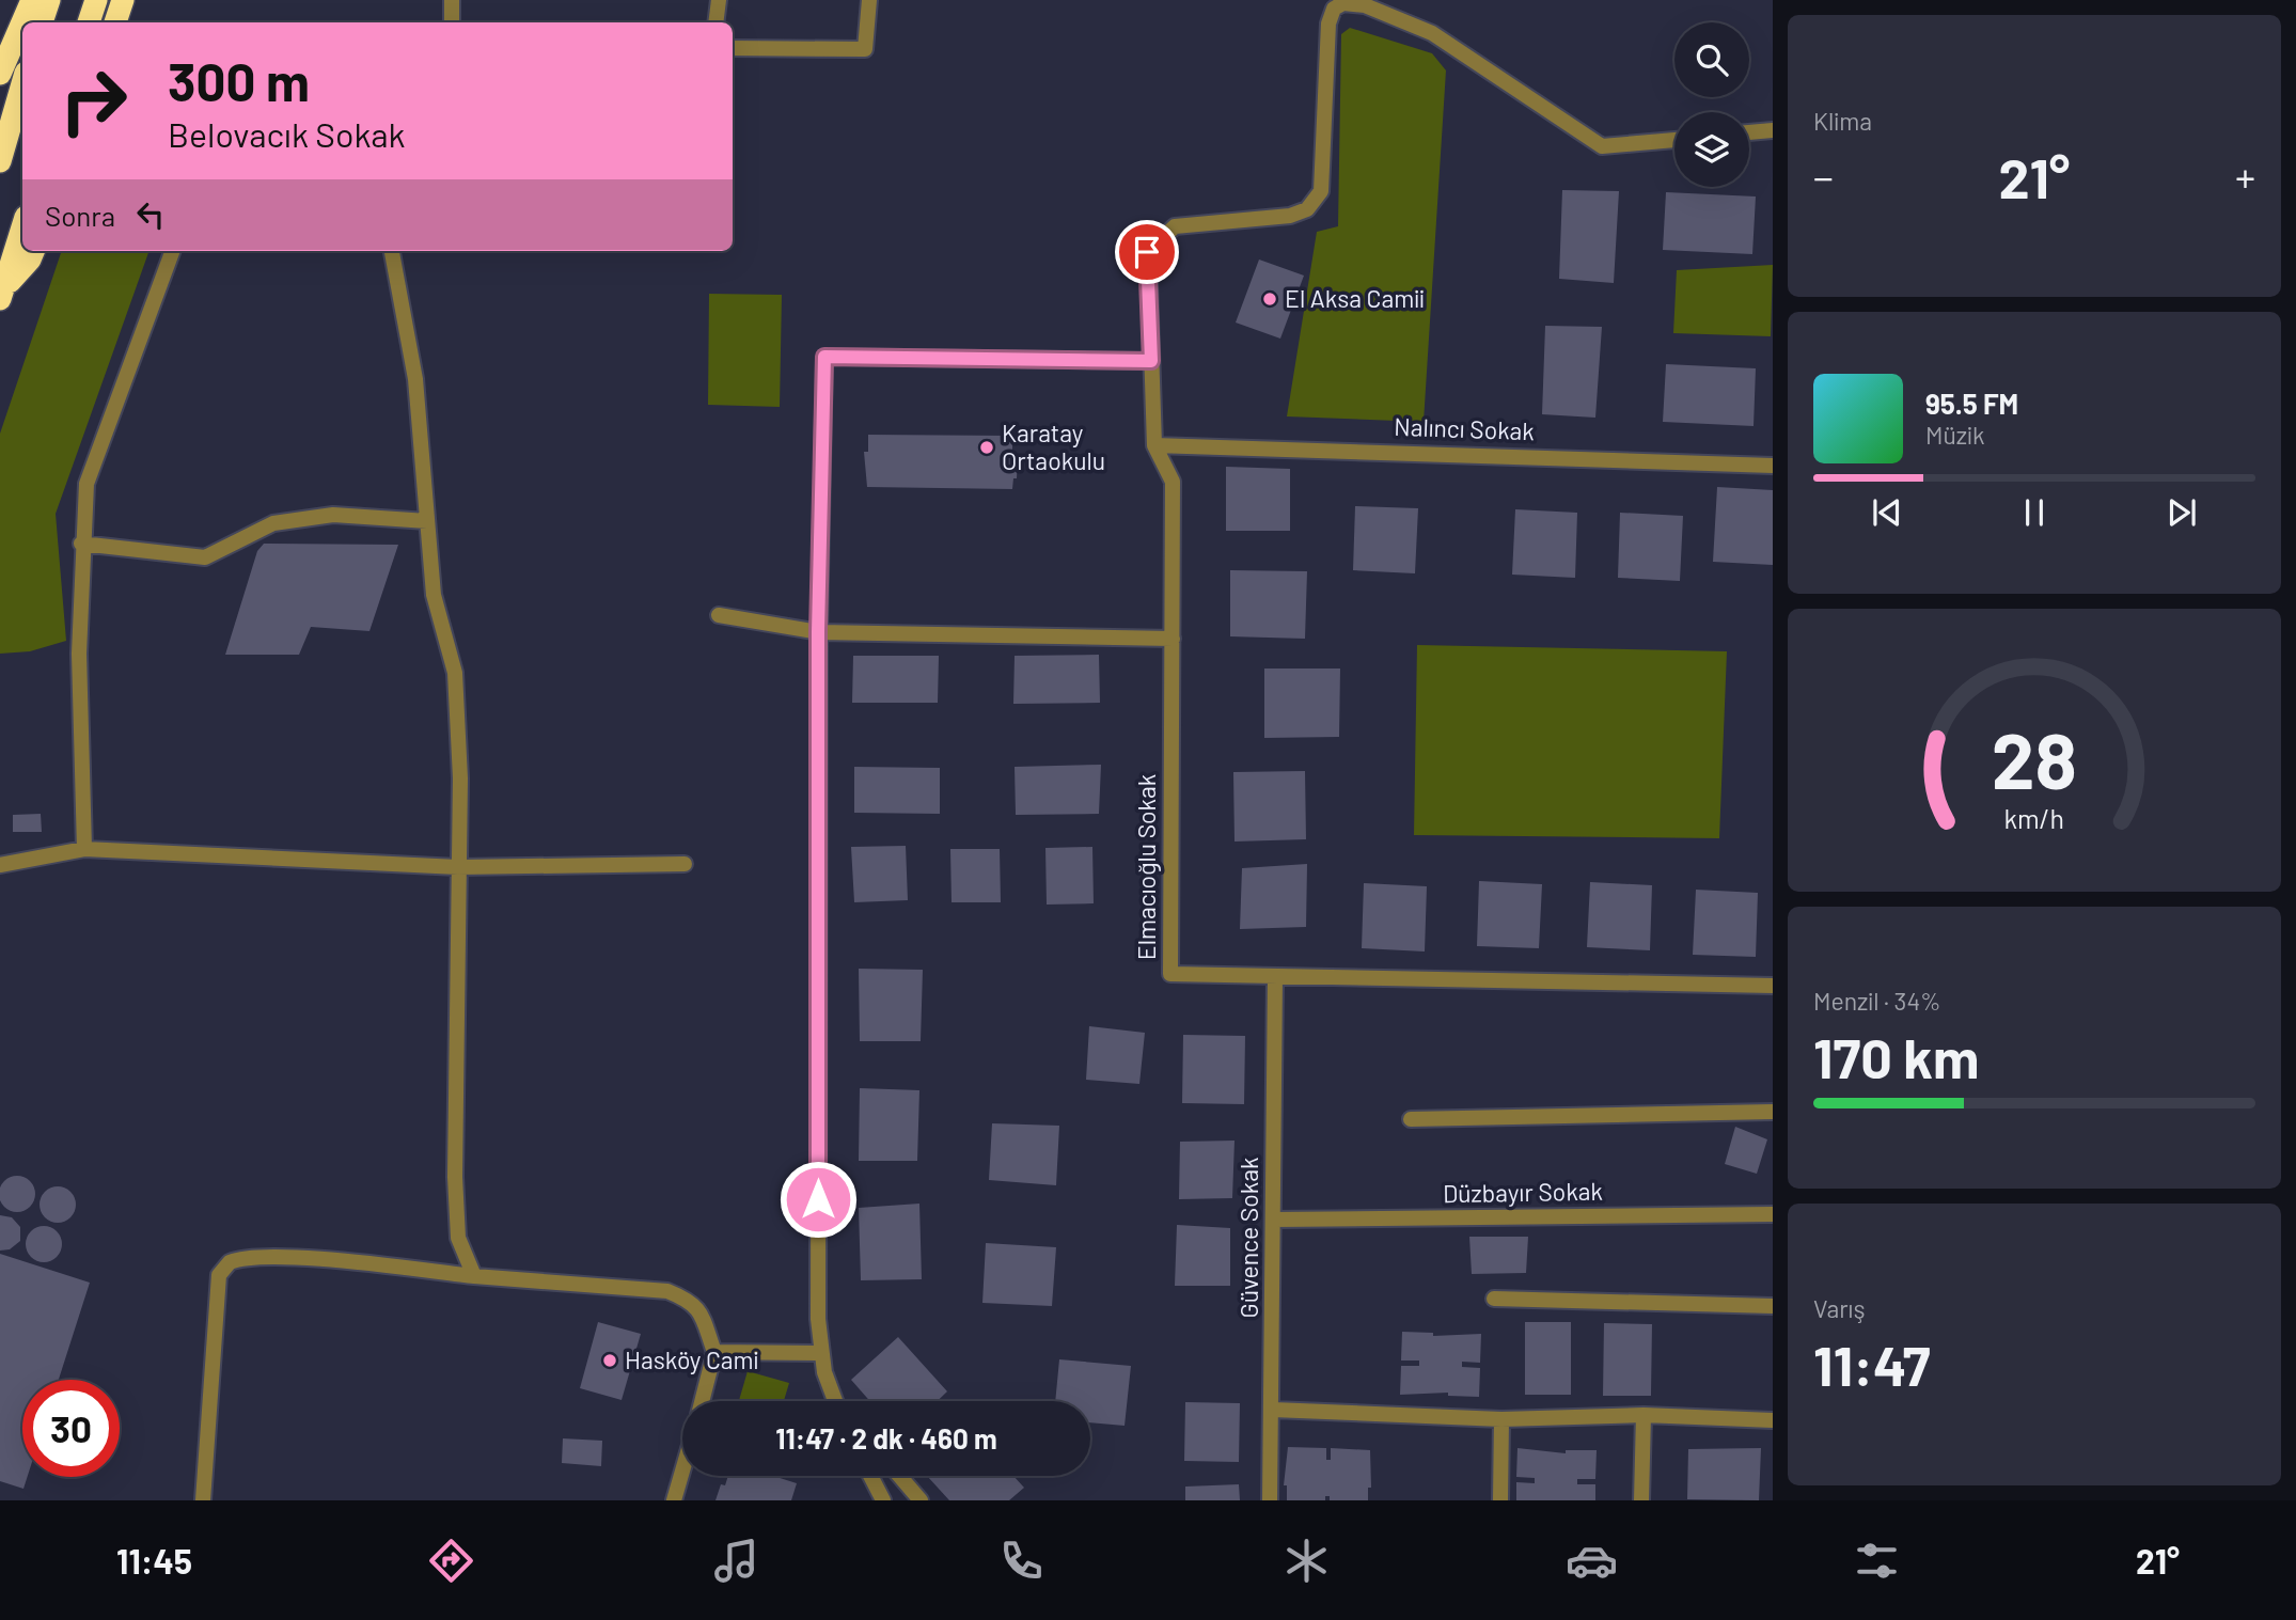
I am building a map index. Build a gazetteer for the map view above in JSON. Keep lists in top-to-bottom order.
{
  "streets": {
    "street": [
      "Nalıncı Sokak",
      "Elmacıoğlu Sokak",
      "Düzbayır Sokak",
      "Güvence Sokak"
    ]
  },
  "crossings": [
    ["Nalıncı Sokak", "Elmacıoğlu Sokak"],
    ["Elmacıoğlu Sokak", "Güvence Sokak"],
    ["Düzbayır Sokak", "Güvence Sokak"]
  ],
  "places": ["El Aksa Camii", "Karatay Ortaokulu", "Hasköy Cami"],
  "page": {
    "tile": [
      "Klima",
      ["Menzil · 34%", "170 km"],
      ["Varış", "11:47"]
    ],
    "turn": ["300 m", "Belovacık Sokak"],
    "heat": ["−", "21°", "+"],
    "then": "Sonra",
    "song": ["95.5 FM", "Müzik"],
    "limit": "30",
    "trip": "11:47 · 2 dk · 460 m",
    "tabs": ["11:45", "21°"],
    "gauge": ["28", "km/h"]
  }
}
